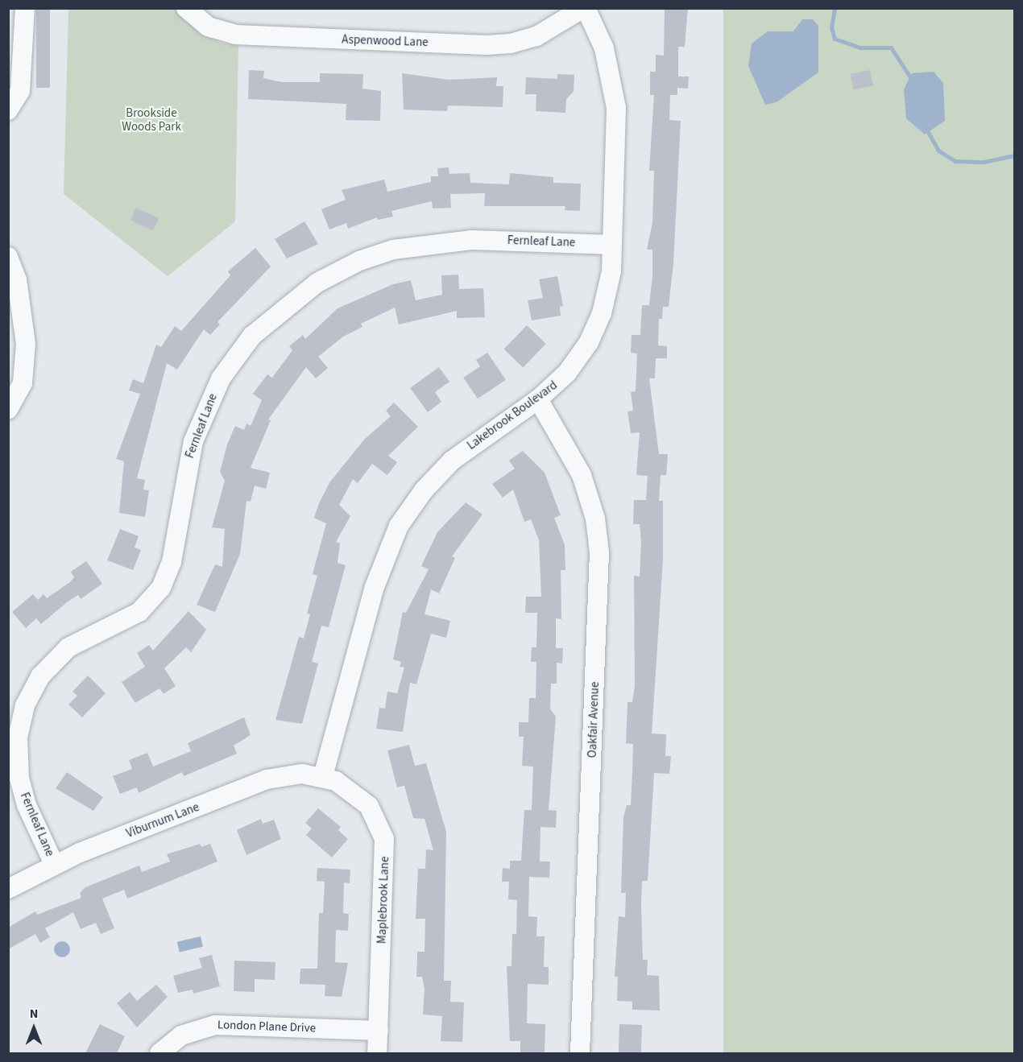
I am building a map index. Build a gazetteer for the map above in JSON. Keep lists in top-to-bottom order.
{
  "streets": {
    "street": [
      "Aspenwood Lane",
      "Fernleaf Lane",
      "Lakebrook Boulevard",
      "Oakfair Avenue",
      "Viburnum Lane",
      "Maplebrook Lane",
      "London Plane Drive"
    ]
  },
  "crossings": [
    ["Aspenwood Lane", "Lakebrook Boulevard"],
    ["Fernleaf Lane", "Lakebrook Boulevard"],
    ["Fernleaf Lane", "Viburnum Lane"],
    ["Lakebrook Boulevard", "Oakfair Avenue"],
    ["Lakebrook Boulevard", "Viburnum Lane"],
    ["Lakebrook Boulevard", "Maplebrook Lane"],
    ["Viburnum Lane", "Maplebrook Lane"],
    ["Maplebrook Lane", "London Plane Drive"]
  ],
  "parks": ["Brookside Woods Park"],
  "north": "top"
}
